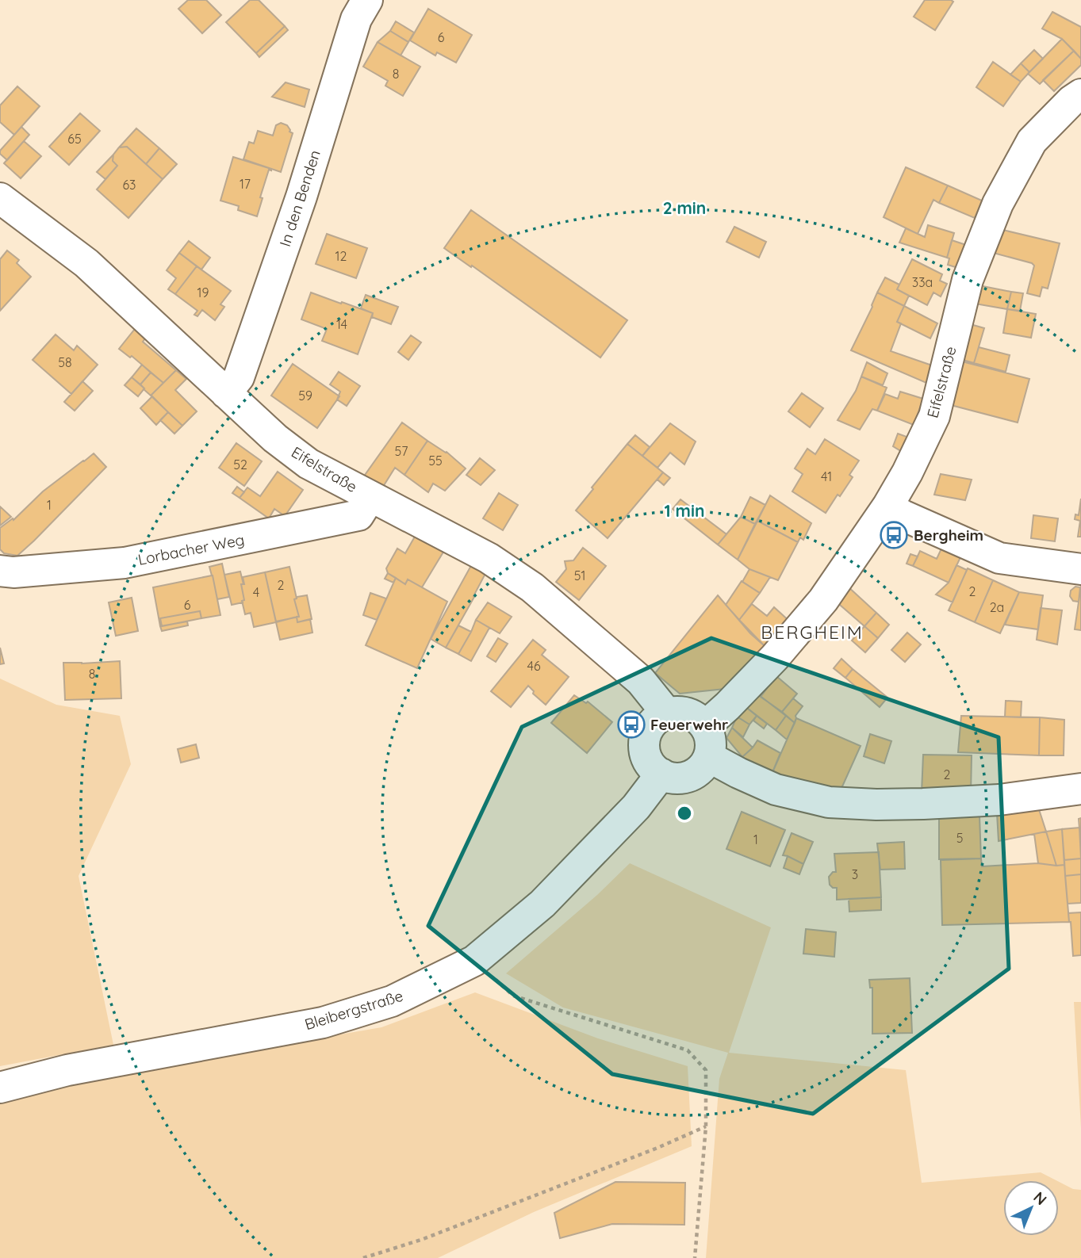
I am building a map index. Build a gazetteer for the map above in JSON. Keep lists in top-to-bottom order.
{
  "streets": {
    "street": [
      "In den Benden",
      "Eifelstraße",
      "Lorbacher Weg",
      "Bleibergstraße"
    ]
  },
  "crossings": [
    ["In den Benden", "Eifelstraße"],
    ["Eifelstraße", "Lorbacher Weg"],
    ["Eifelstraße", "Bleibergstraße"]
  ],
  "districts": ["BERGHEIM"],
  "places": {
    "bus stop": ["Bergheim", "Feuerwehr"]
  },
  "house_numbers": [
    "6",
    "8",
    "65",
    "17",
    "63",
    "12",
    "33a",
    "19",
    "14",
    "58",
    "59",
    "57",
    "55",
    "52",
    "41",
    "1",
    "51",
    "2",
    "2",
    "4",
    "6",
    "2a",
    "46",
    "8",
    "2",
    "5",
    "1",
    "3"
  ],
  "north": "top right",
  "rings": ["2 min", "1 min"]
}
